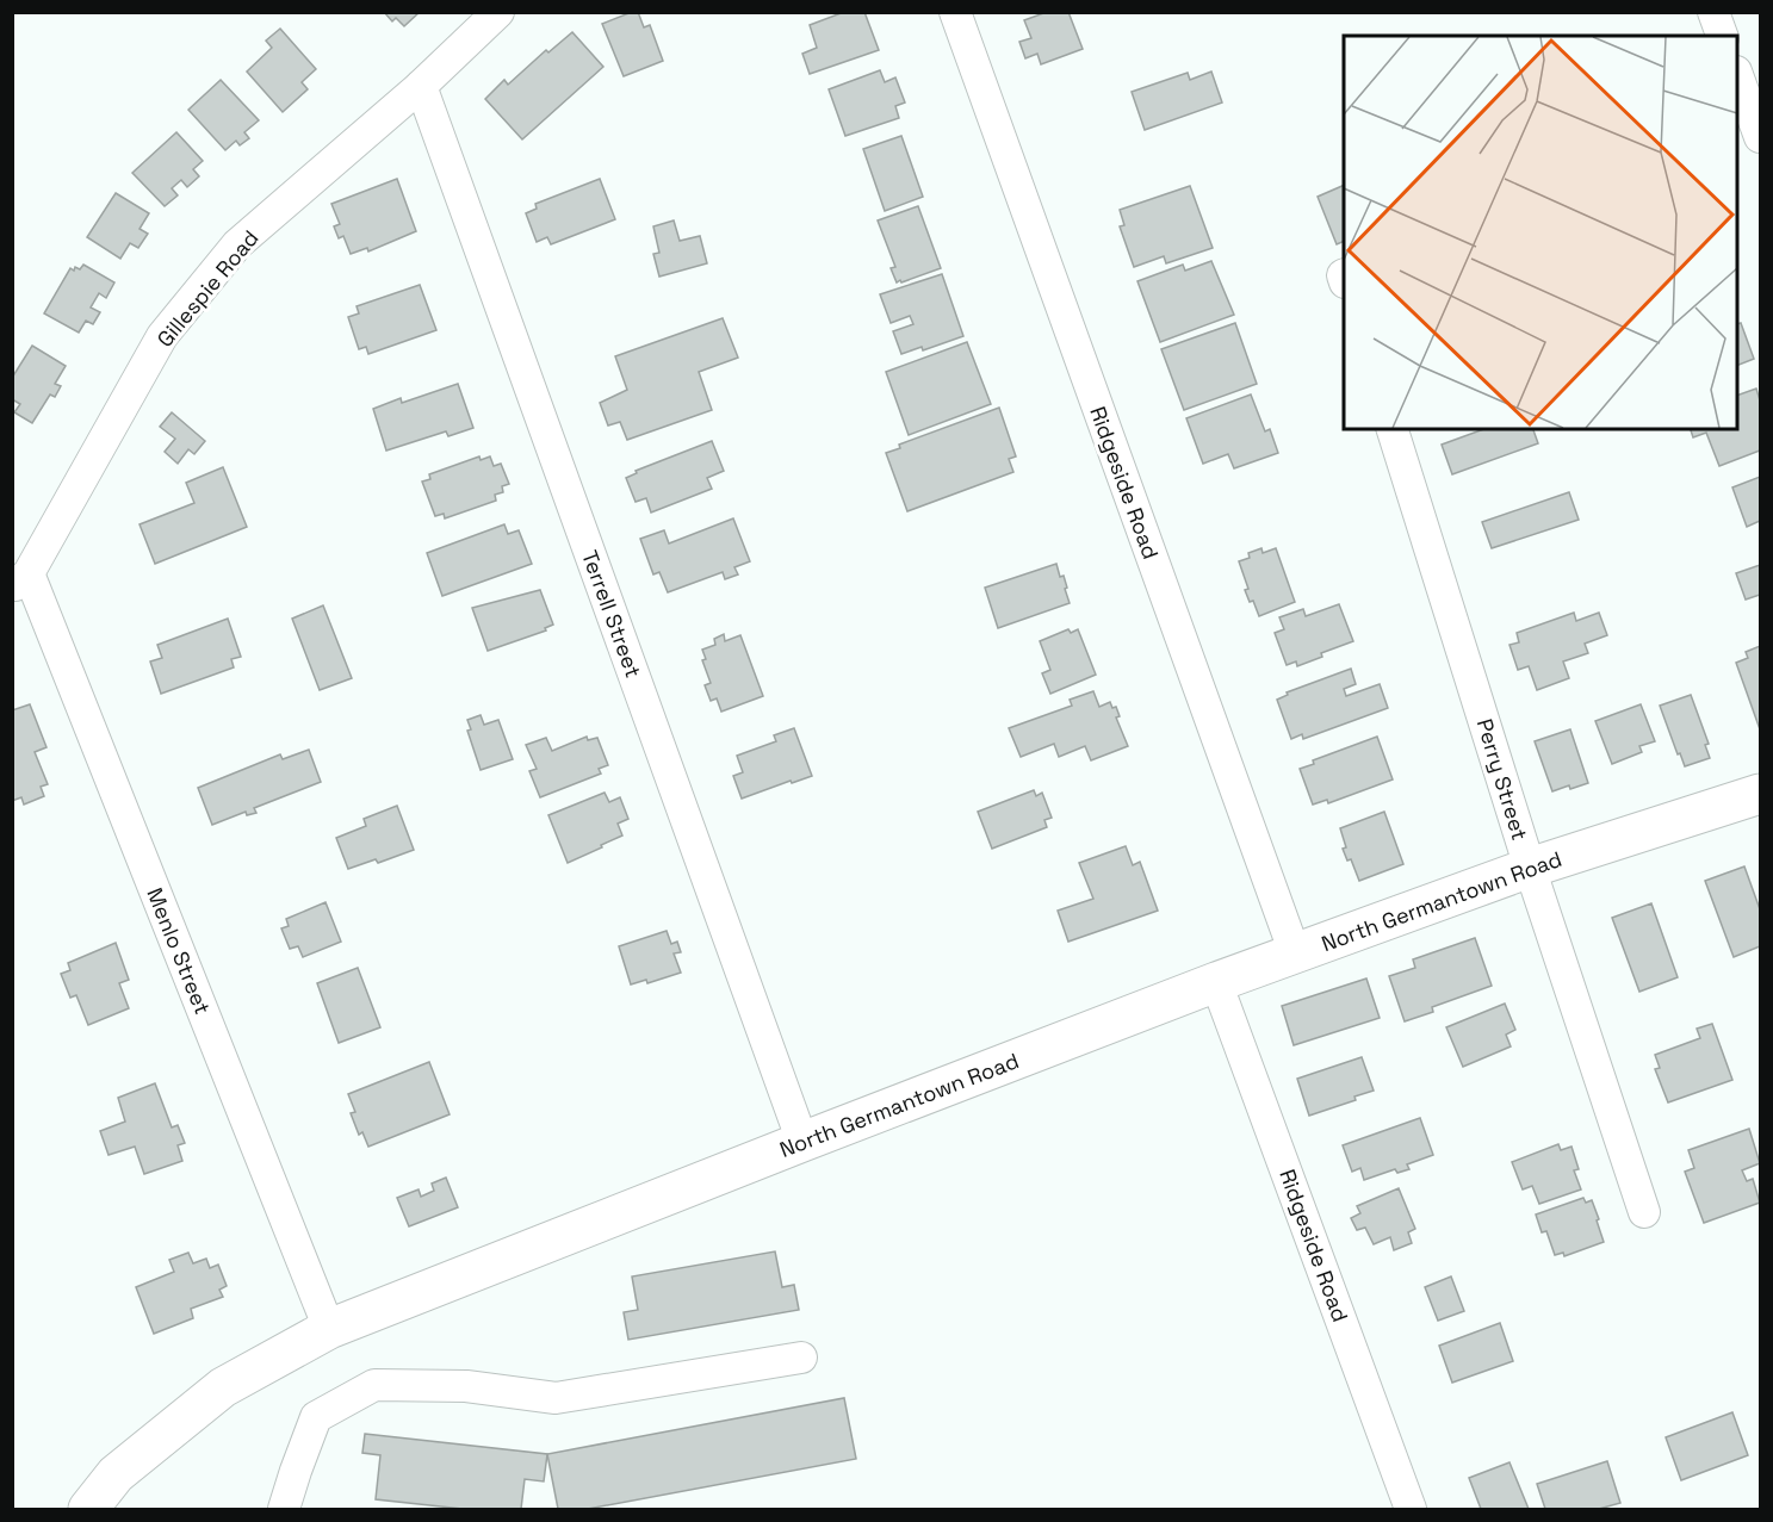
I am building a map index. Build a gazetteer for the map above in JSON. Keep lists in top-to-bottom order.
{
  "streets": {
    "main road": ["North Germantown Road"],
    "street": [
      "Gillespie Road",
      "Ridgeside Road",
      "Terrell Street",
      "Perry Street",
      "Menlo Street"
    ]
  },
  "crossings": [
    ["Gillespie Road", "Terrell Street"],
    ["Gillespie Road", "Menlo Street"],
    ["Ridgeside Road", "North Germantown Road"],
    ["Terrell Street", "North Germantown Road"],
    ["Perry Street", "North Germantown Road"],
    ["North Germantown Road", "Menlo Street"]
  ]
}
